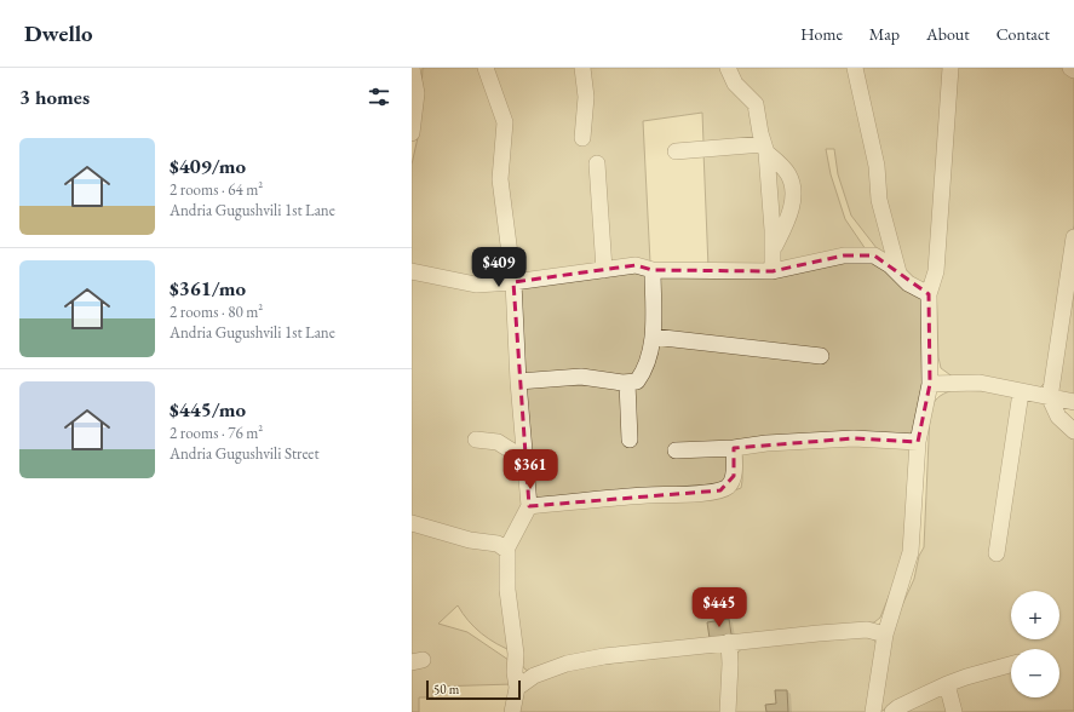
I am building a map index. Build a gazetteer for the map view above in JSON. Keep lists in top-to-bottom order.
{
  "scale_bar": "50 m",
  "page": {
    "header": "Dwello",
    "nav": [
      "Home",
      "Map",
      "About",
      "Contact"
    ],
    "heading": "3 homes",
    "list": [
      {
        "name": "$409/mo",
        "note": "2 rooms · 64 m² · Andria Gugushvili 1st Lane"
      },
      {
        "name": "$361/mo",
        "note": "2 rooms · 80 m² · Andria Gugushvili 1st Lane"
      },
      {
        "name": "$445/mo",
        "note": "2 rooms · 76 m² · Andria Gugushvili Street"
      }
    ],
    "price": ["$409", "$361", "$445"],
    "map_buttons": ["+", "−"],
    "scale": "50 m"
  }
}
